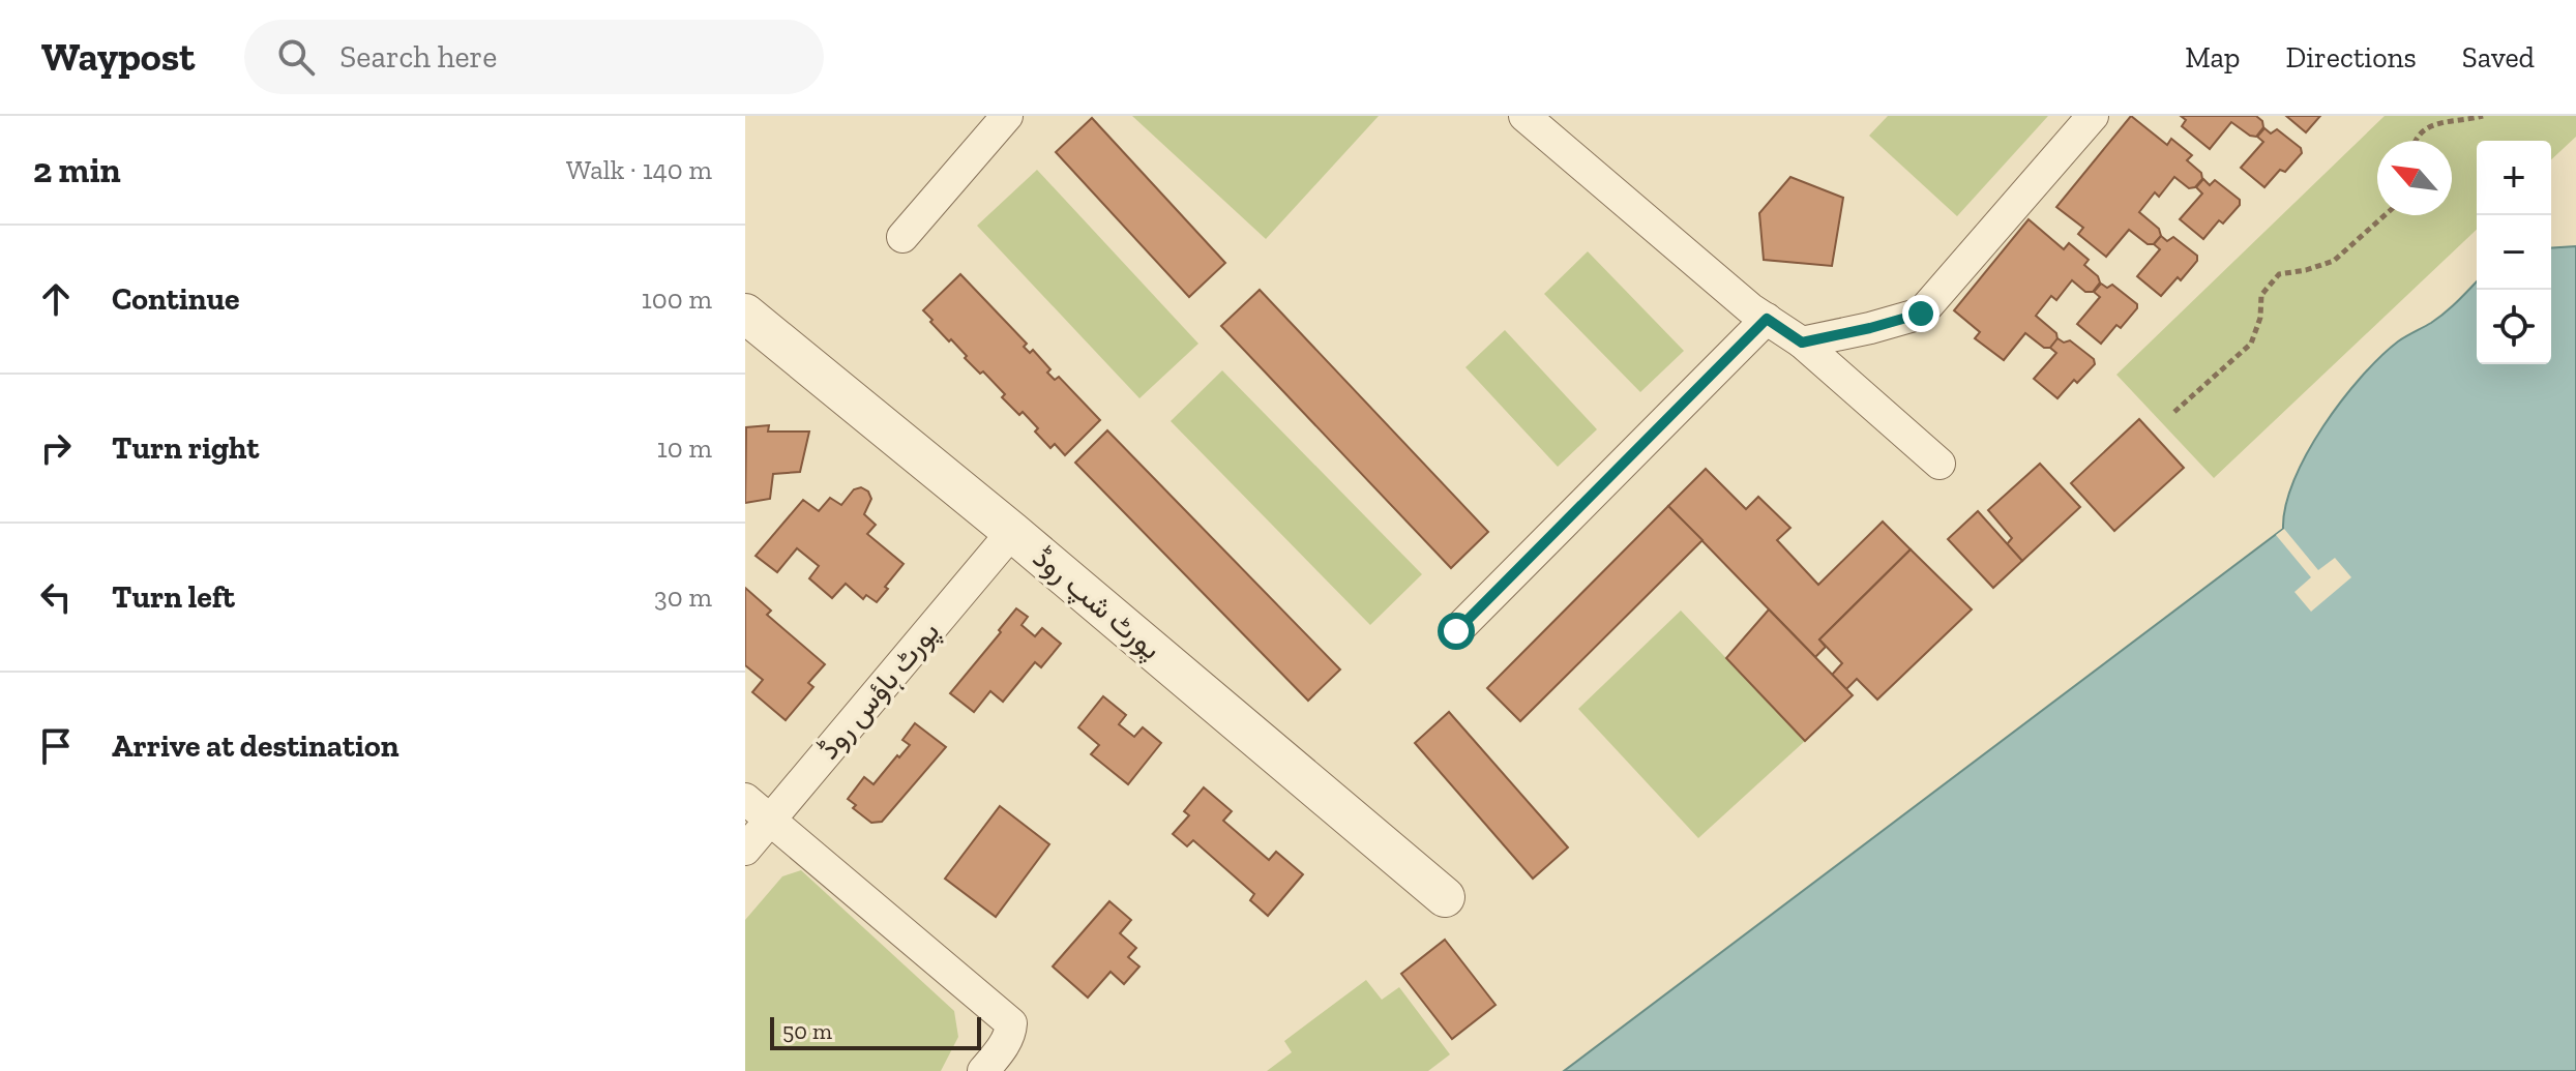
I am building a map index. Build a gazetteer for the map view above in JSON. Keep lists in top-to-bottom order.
{
  "streets": {
    "street": ["پورٹ شپ روڈ", "پورٹ ہاؤس روڈ"]
  },
  "crossings": [
    ["پورٹ شپ روڈ", "پورٹ ہاؤس روڈ"]
  ],
  "scale_bar": "50 m",
  "north": "top left",
  "page": {
    "header": "Waypost",
    "search": "Search here",
    "nav": ["Map", "Directions", "Saved"],
    "heading": ["2 min", "Walk · 140 m"],
    "map_buttons": ["+", "−"],
    "list": [
      ["Continue", "100 m"],
      ["Turn right", "10 m"],
      ["Turn left", "30 m"],
      "Arrive at destination"
    ],
    "scale": "50 m"
  }
}
